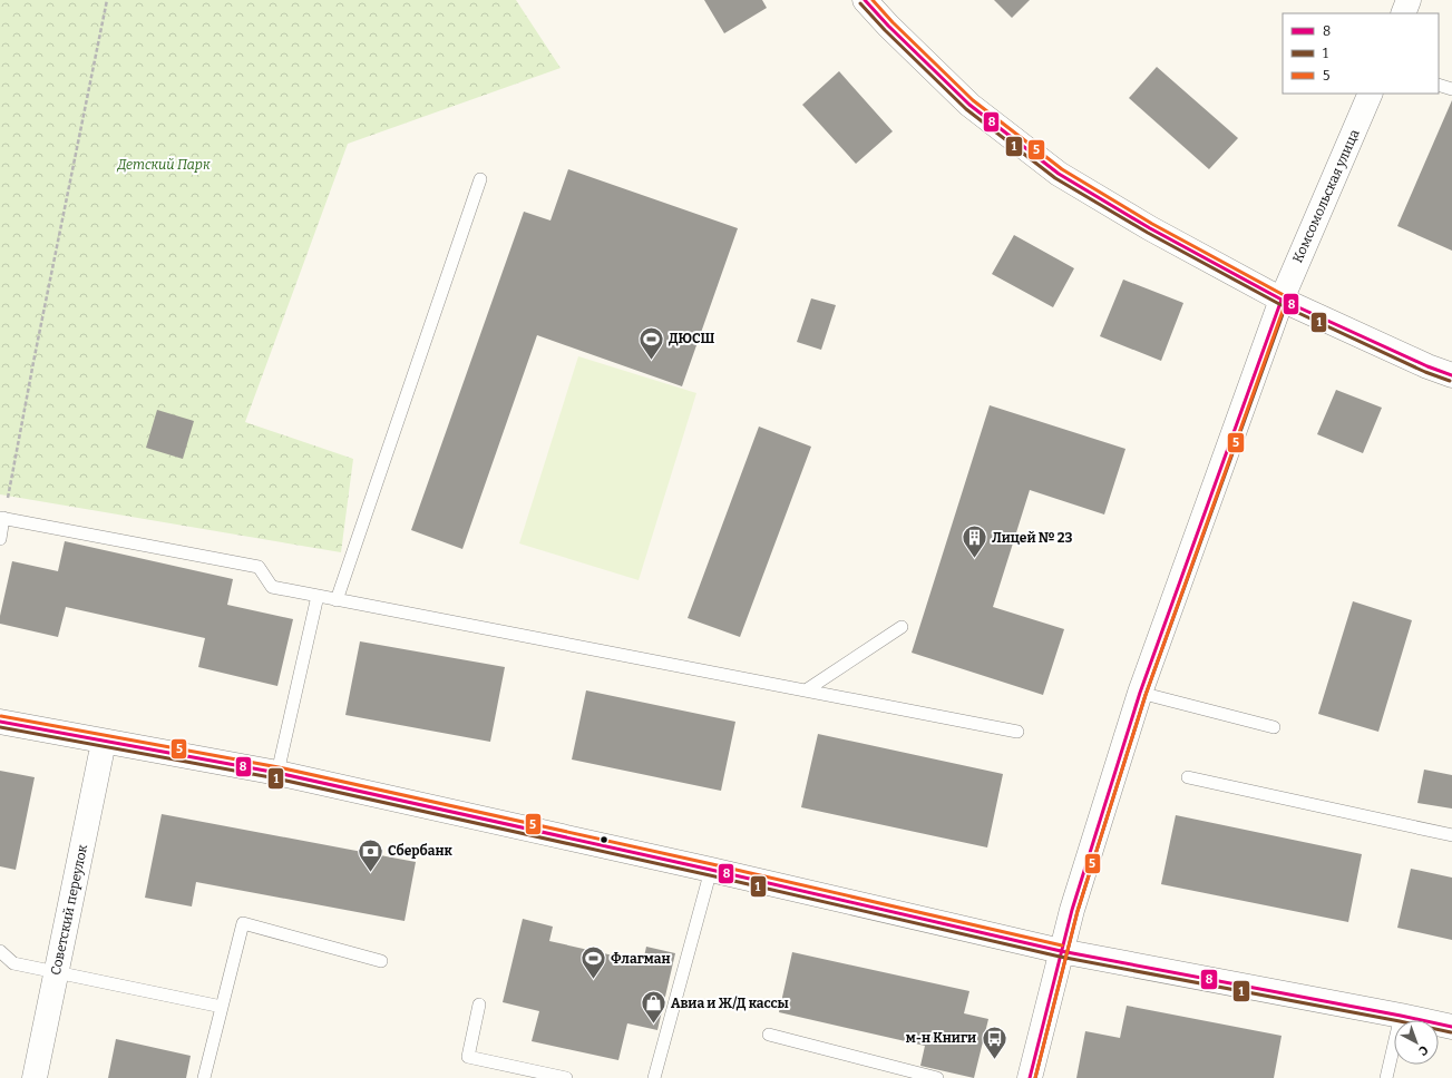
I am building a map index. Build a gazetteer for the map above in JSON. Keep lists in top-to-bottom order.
{
  "streets": {
    "street": ["Комсомольская улица", "Советский переулок"]
  },
  "parks": ["Детский Парк"],
  "places": {
    "sports": ["ДЮСШ", "Флагман"],
    "building": ["Лицей № 23"],
    "bank": ["Сбербанк"],
    "shop": ["Авиа и Ж/Д кассы"],
    "bus stop": ["м-н Книги"]
  },
  "lines": ["transit line 8", "transit line 5", "transit line 1"],
  "legend": ["8", "1", "5"],
  "north": "bottom right"
}
